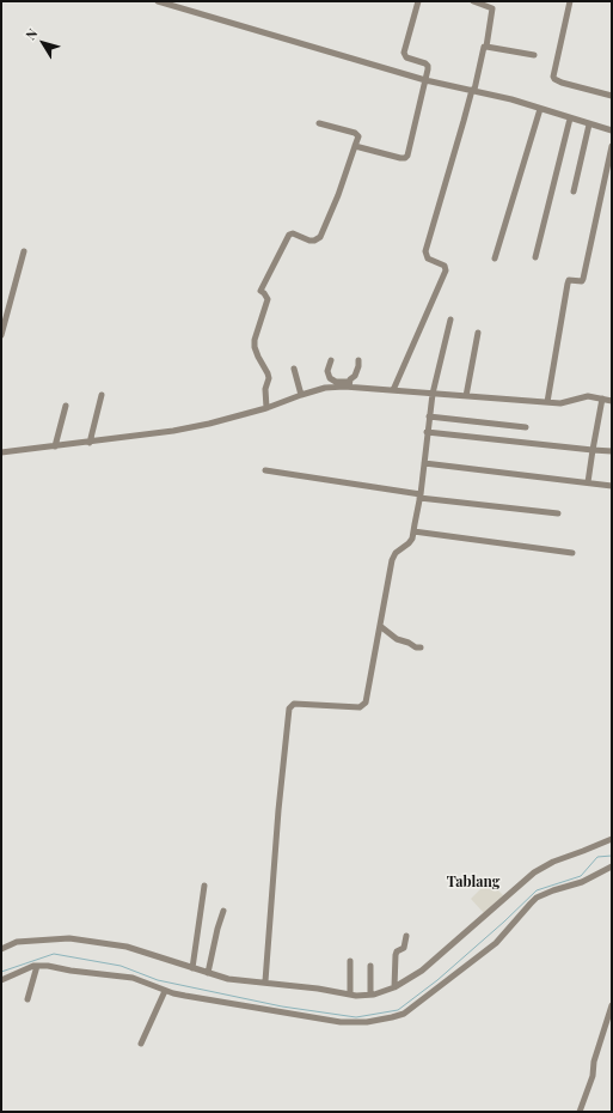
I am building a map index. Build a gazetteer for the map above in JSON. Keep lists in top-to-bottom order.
{
  "districts": ["Tablang"],
  "north": "top left"
}
